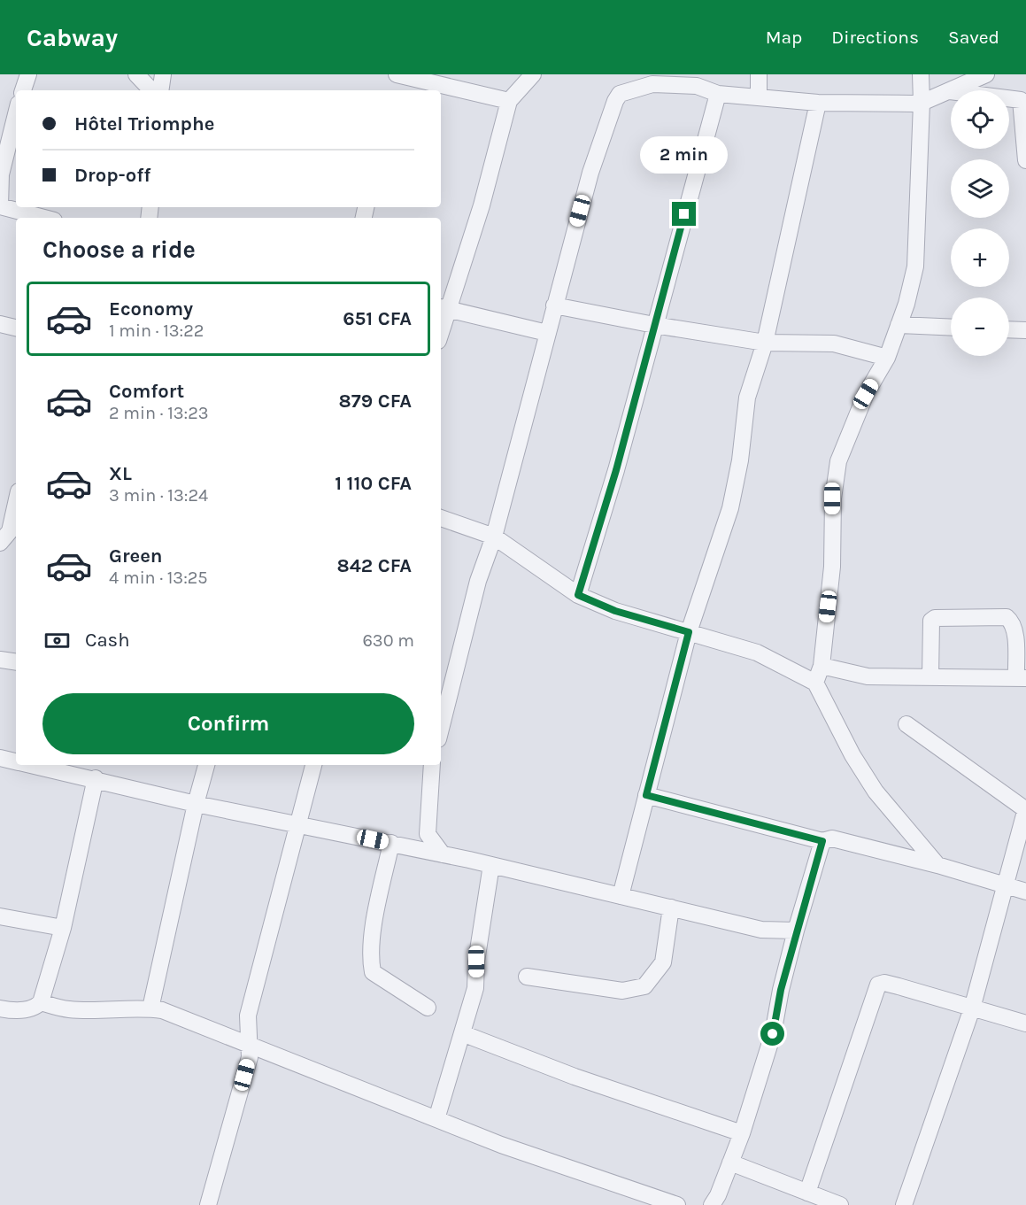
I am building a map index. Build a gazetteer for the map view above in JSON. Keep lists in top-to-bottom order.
{
  "page": {
    "header": "Cabway",
    "nav": ["Map", "Directions", "Saved"],
    "map_buttons": ["+", "−"],
    "banner": ["Hôtel Triomphe", "Drop-off"],
    "bubble": "2 min",
    "heading": "Choose a ride",
    "list": [
      {
        "name": "Economy",
        "note": "1 min · 13:22",
        "value": "651 CFA"
      },
      {
        "name": "Comfort",
        "note": "2 min · 13:23",
        "value": "879 CFA"
      },
      {
        "name": "XL",
        "note": "3 min · 13:24",
        "value": "1 110 CFA"
      },
      {
        "name": "Green",
        "note": "4 min · 13:25",
        "value": "842 CFA"
      }
    ],
    "pay": ["Cash", "630 m"],
    "buttons": "Confirm"
  }
}
